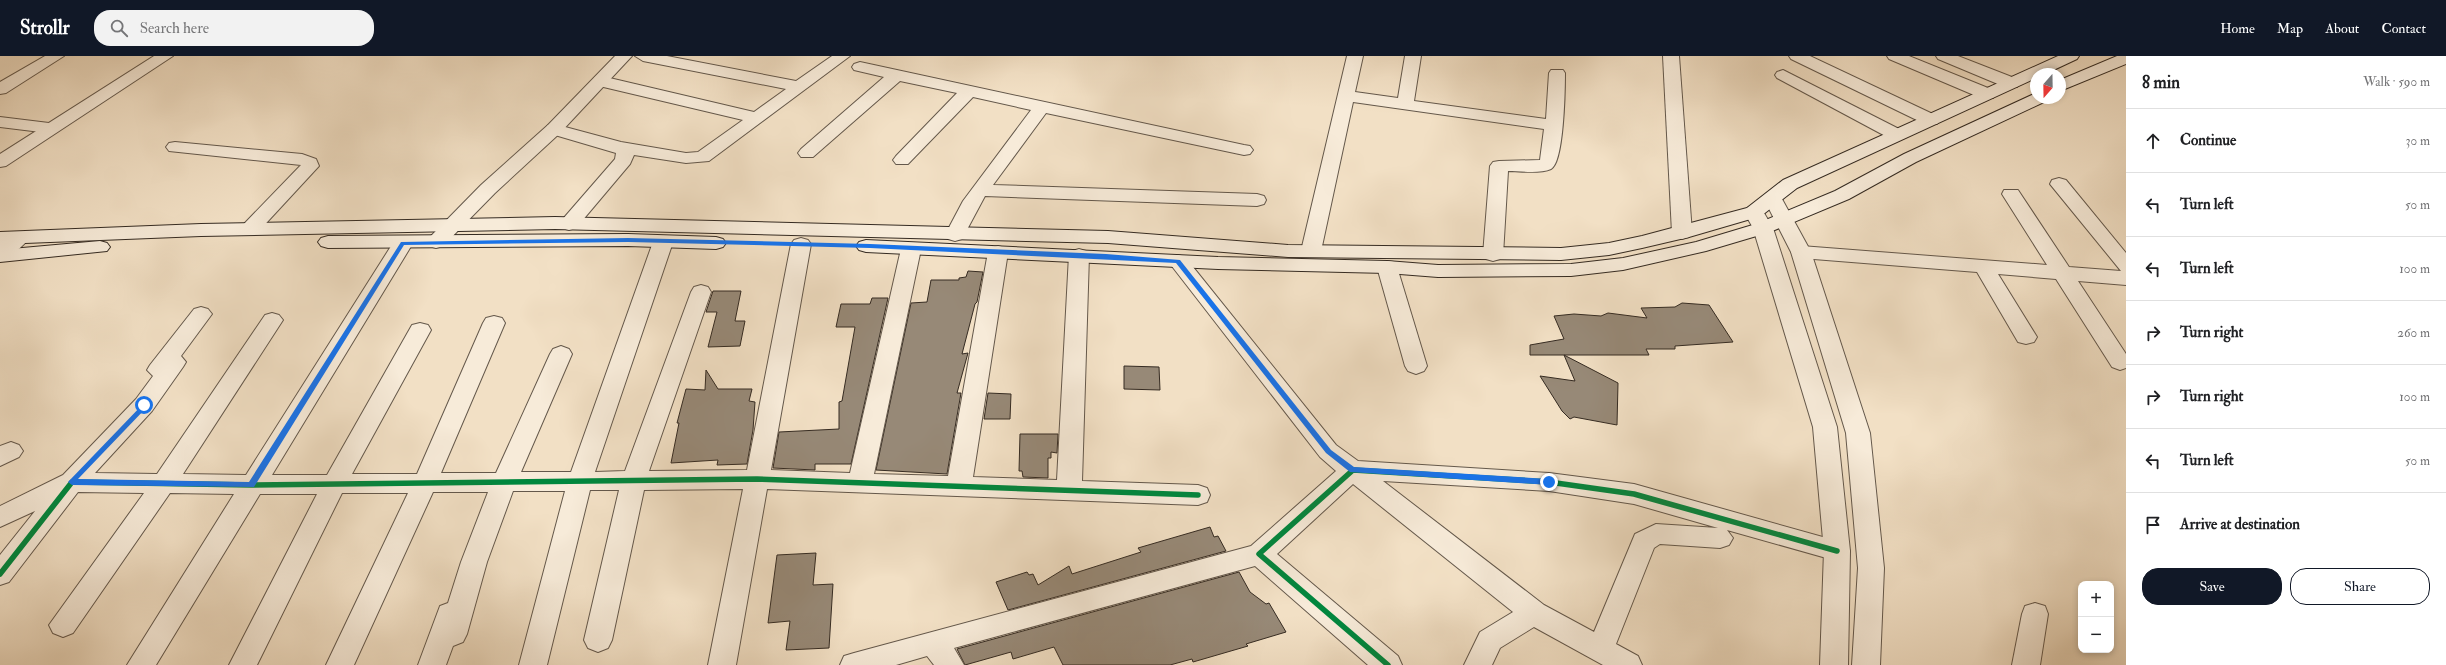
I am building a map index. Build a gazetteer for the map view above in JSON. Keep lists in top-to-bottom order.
{
  "north": "bottom",
  "page": {
    "header": "Strollr",
    "search": "Search here",
    "nav": [
      "Home",
      "Map",
      "About",
      "Contact"
    ],
    "heading": ["8 min", "Walk · 590 m"],
    "list": [
      ["Continue", "30 m"],
      ["Turn left", "50 m"],
      ["Turn left", "100 m"],
      ["Turn right", "260 m"],
      ["Turn right", "100 m"],
      ["Turn left", "50 m"],
      "Arrive at destination"
    ],
    "buttons": ["Save", "Share"],
    "map_buttons": ["+", "−"]
  }
}
